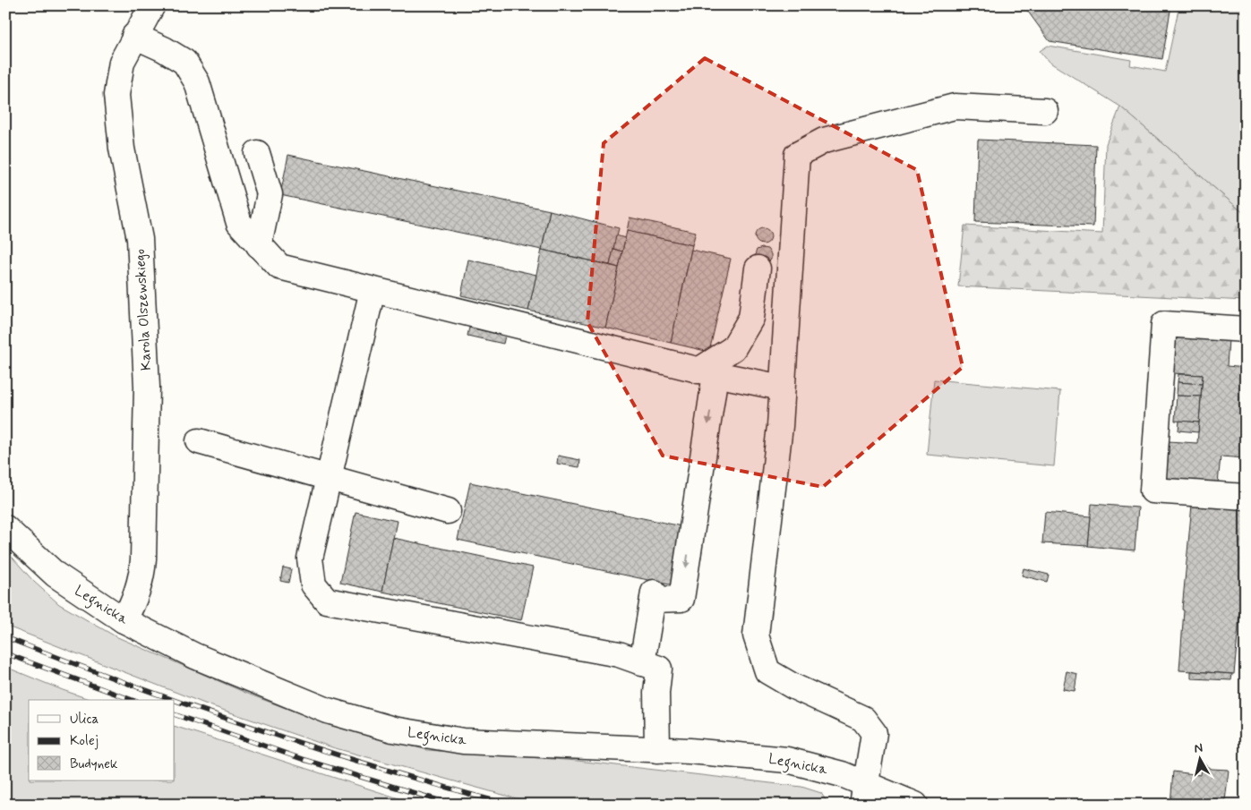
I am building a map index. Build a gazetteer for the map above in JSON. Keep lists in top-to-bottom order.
{
  "streets": {
    "street": ["Karola Olszewskiego", "Legnicka"]
  },
  "crossings": [
    ["Karola Olszewskiego", "Legnicka"]
  ],
  "legend": ["Ulica", "Kolej", "Budynek"],
  "north": "top"
}
